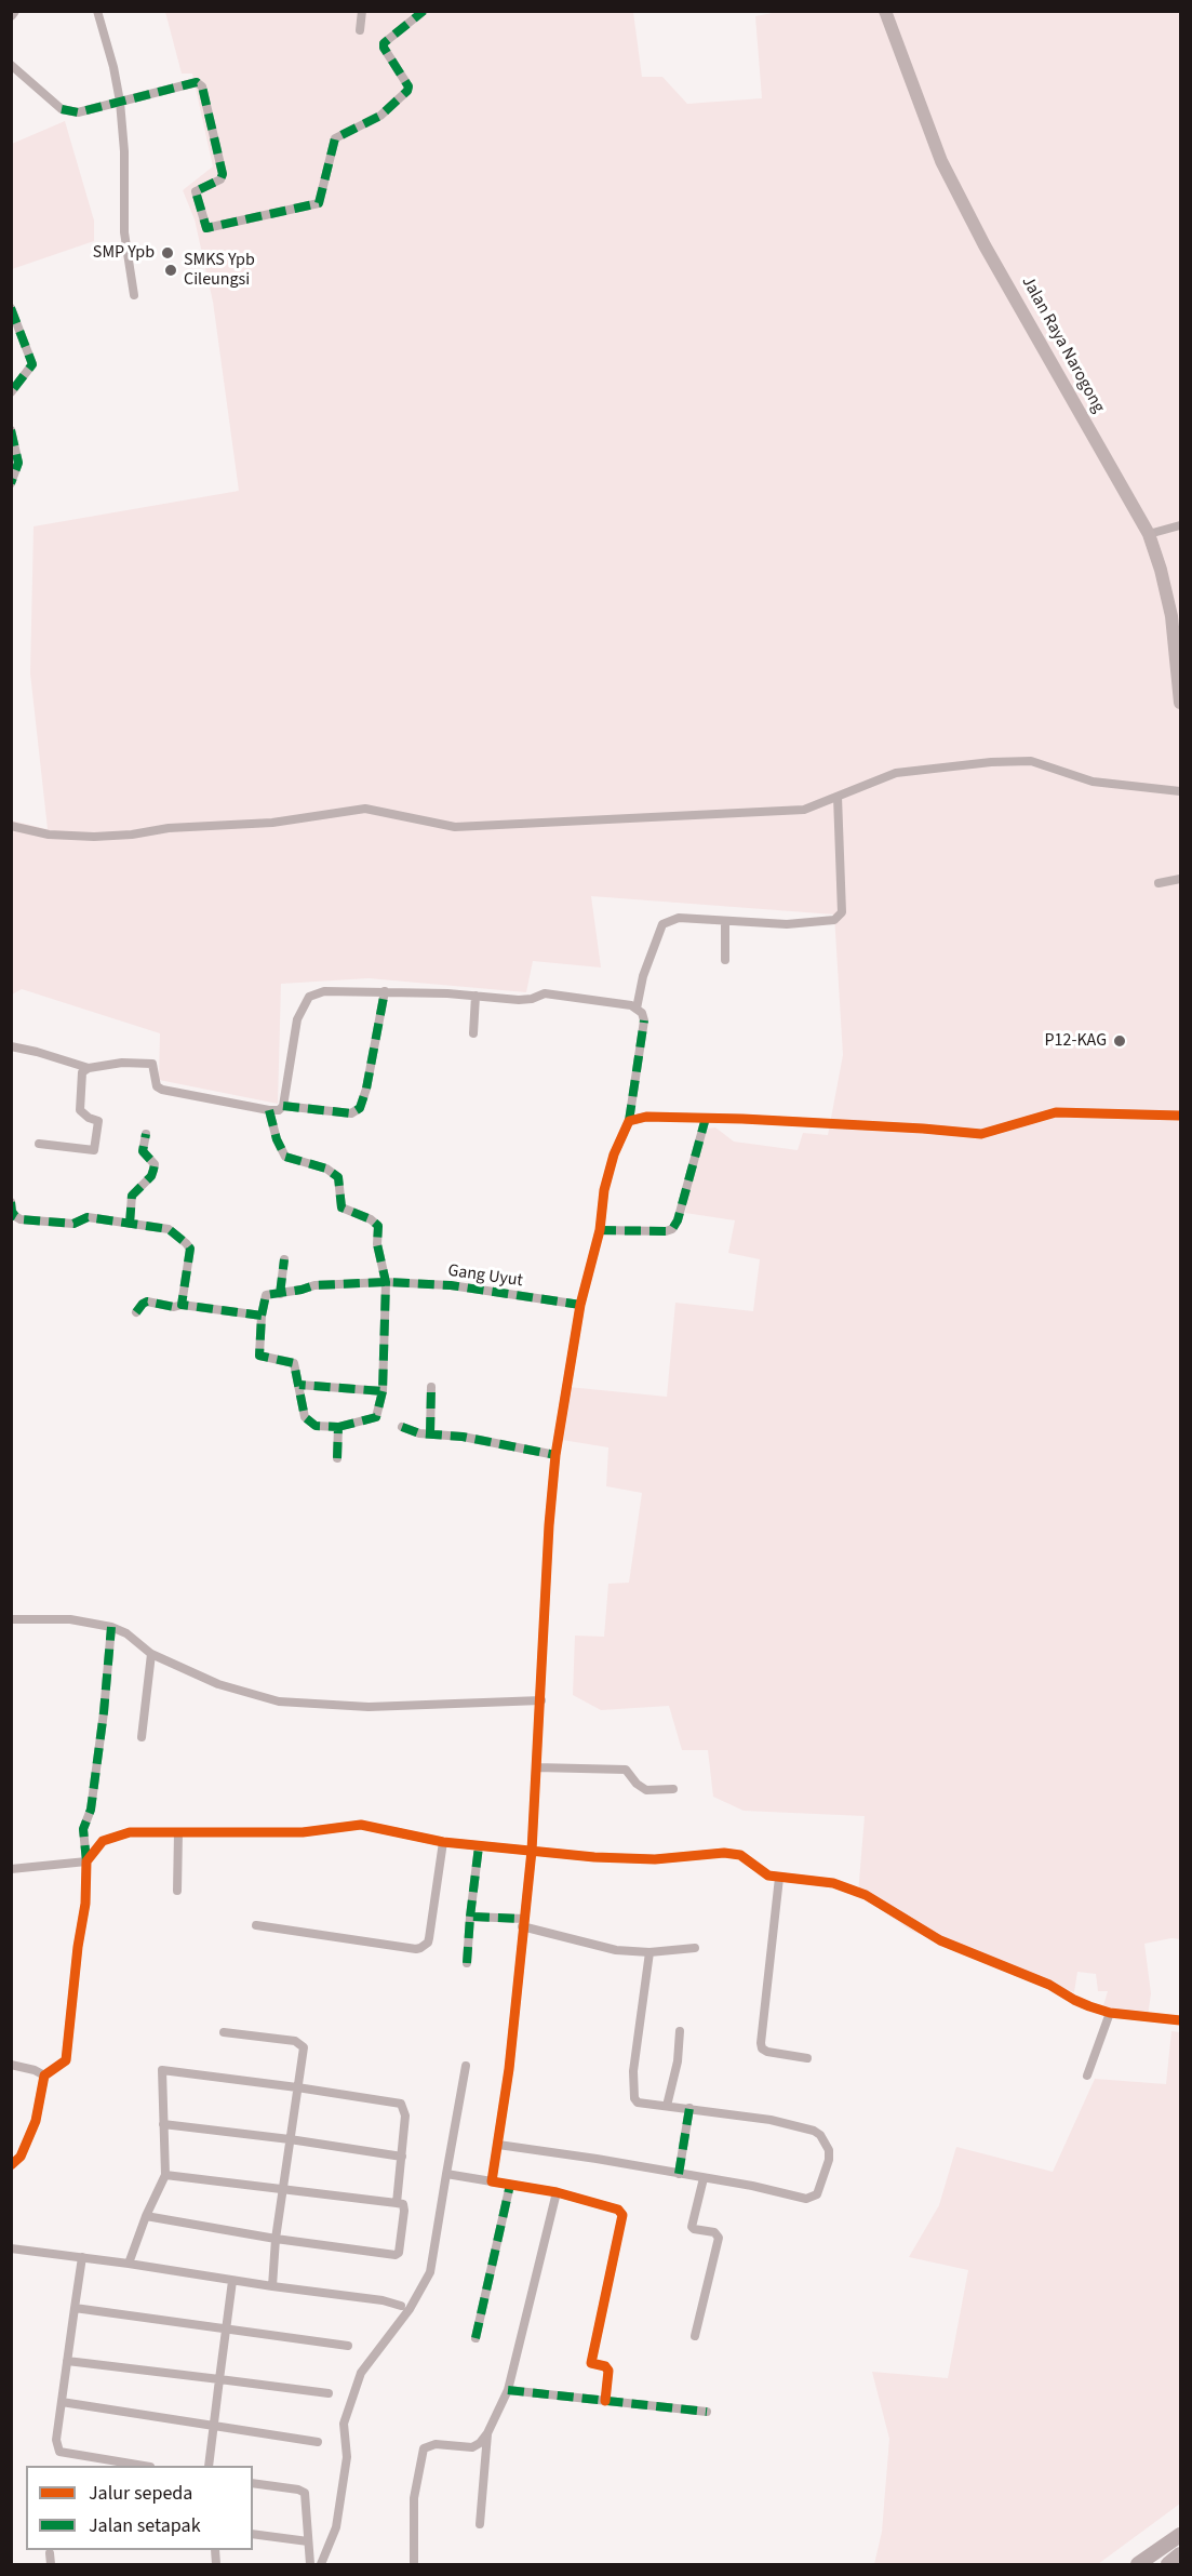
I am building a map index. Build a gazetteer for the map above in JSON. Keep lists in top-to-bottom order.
{
  "streets": {
    "main road": ["Jalan Raya Narogong"],
    "street": ["Gang Uyut"]
  },
  "places": ["SMP Ypb", "SMKS Ypb Cileungsi", "P12-KAG"],
  "legend": ["Jalur sepeda", "Jalan setapak"]
}
